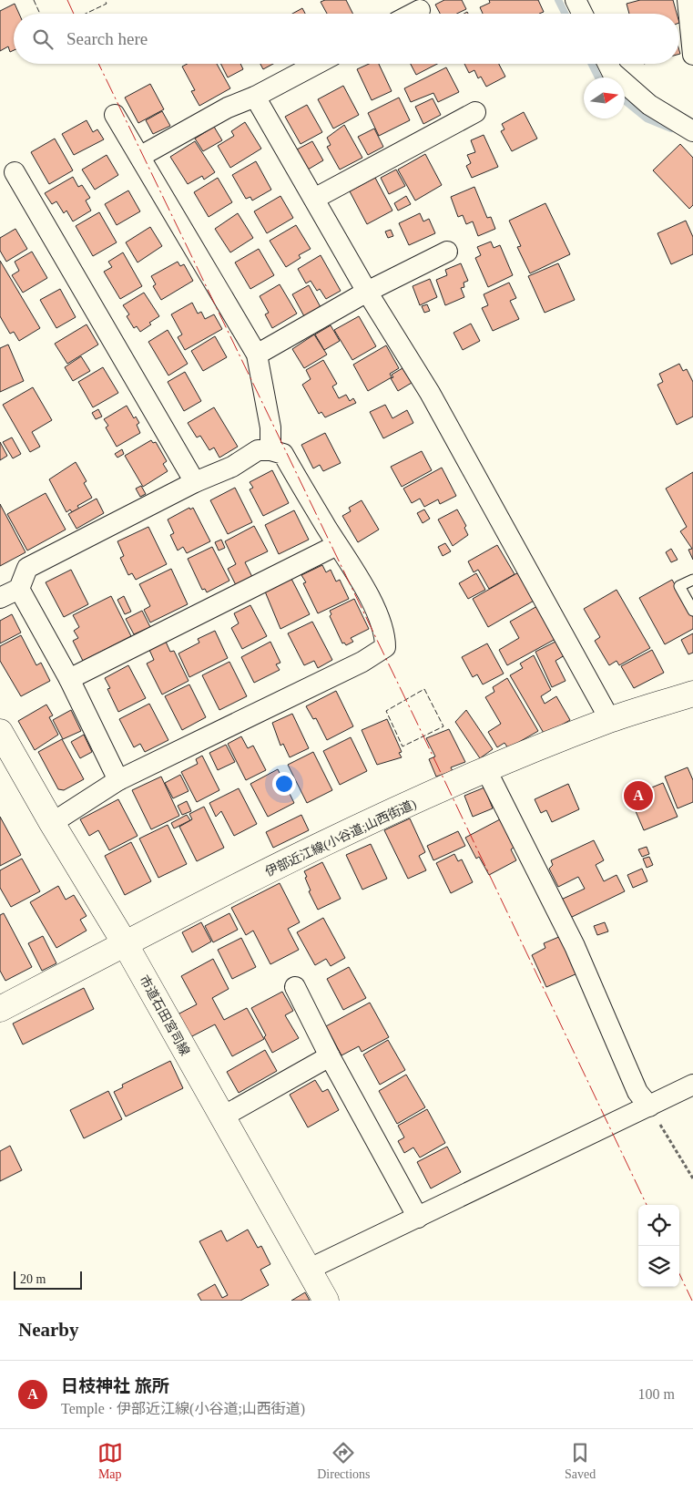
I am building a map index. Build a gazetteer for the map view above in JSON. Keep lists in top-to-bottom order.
{
  "streets": {
    "main road": ["伊部近江線(小谷道;山西街道)", "市道石田宮司線"]
  },
  "crossings": [
    ["伊部近江線(小谷道;山西街道)", "市道石田宮司線"]
  ],
  "scale_bar": "20 m",
  "north": "right",
  "page": {
    "search": "Search here",
    "pins": "A",
    "scale": "20 m",
    "heading": "Nearby",
    "list": [
      {
        "mark": "A",
        "name": "日枝神社 旅所",
        "note": "Temple · 伊部近江線(小谷道;山西街道)",
        "value": "100 m"
      }
    ],
    "nav": ["Map", "Directions", "Saved"]
  }
}
